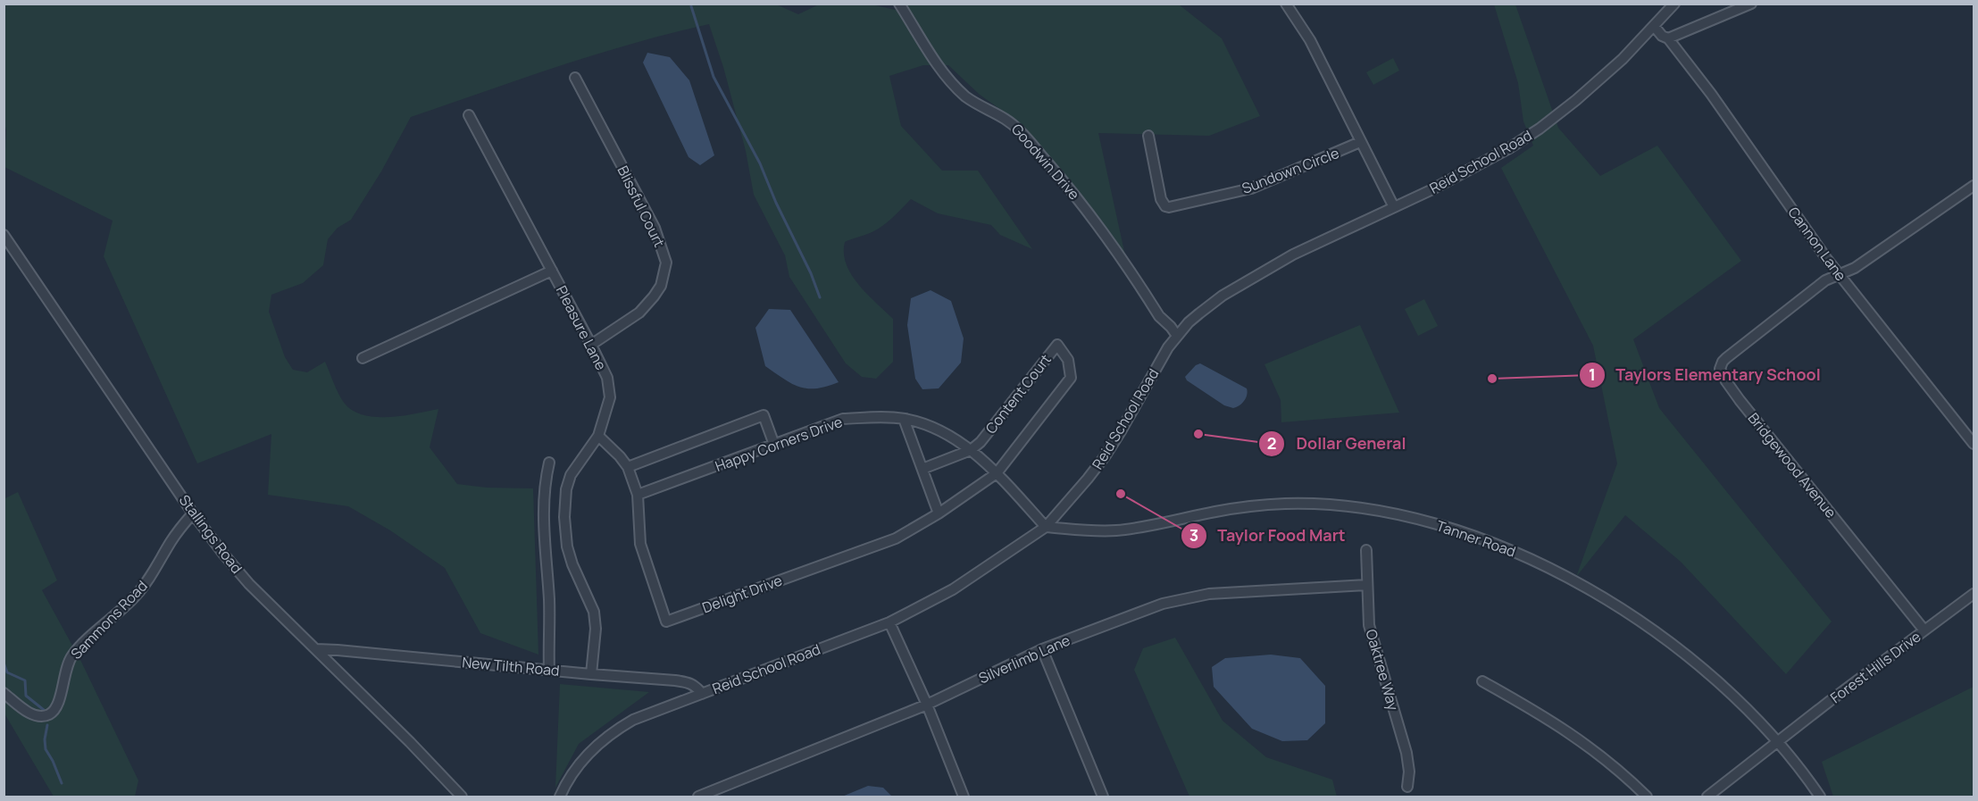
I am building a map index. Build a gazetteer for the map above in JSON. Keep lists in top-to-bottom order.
{
  "streets": {
    "street": [
      "Goodwin Drive",
      "Reid School Road",
      "Sundown Circle",
      "Blissful Court",
      "Cannon Lane",
      "Pleasure Lane",
      "Content Court",
      "Happy Corners Drive",
      "Bridgewood Avenue",
      "Stallings Road",
      "Tanner Road",
      "Delight Drive",
      "Sammons Road",
      "Silverlimb Lane",
      "New Tilth Road",
      "Forest Hills Drive",
      "Oaktree Way"
    ]
  },
  "crossings": [
    ["Goodwin Drive", "Reid School Road"],
    ["Reid School Road", "Cannon Lane"],
    ["Reid School Road", "Happy Corners Drive"],
    ["Reid School Road", "Tanner Road"],
    ["Reid School Road", "New Tilth Road"],
    ["Blissful Court", "Pleasure Lane"],
    ["Cannon Lane", "Bridgewood Avenue"],
    ["Pleasure Lane", "Delight Drive"],
    ["Pleasure Lane", "New Tilth Road"],
    ["Content Court", "Happy Corners Drive"],
    ["Content Court", "Delight Drive"],
    ["Happy Corners Drive", "Tanner Road"],
    ["Happy Corners Drive", "Delight Drive"],
    ["Bridgewood Avenue", "Forest Hills Drive"],
    ["Stallings Road", "Sammons Road"],
    ["Stallings Road", "New Tilth Road"],
    ["Tanner Road", "Forest Hills Drive"],
    ["Silverlimb Lane", "Oaktree Way"]
  ],
  "places": ["Taylors Elementary School", "Dollar General", "Taylor Food Mart"]
}
